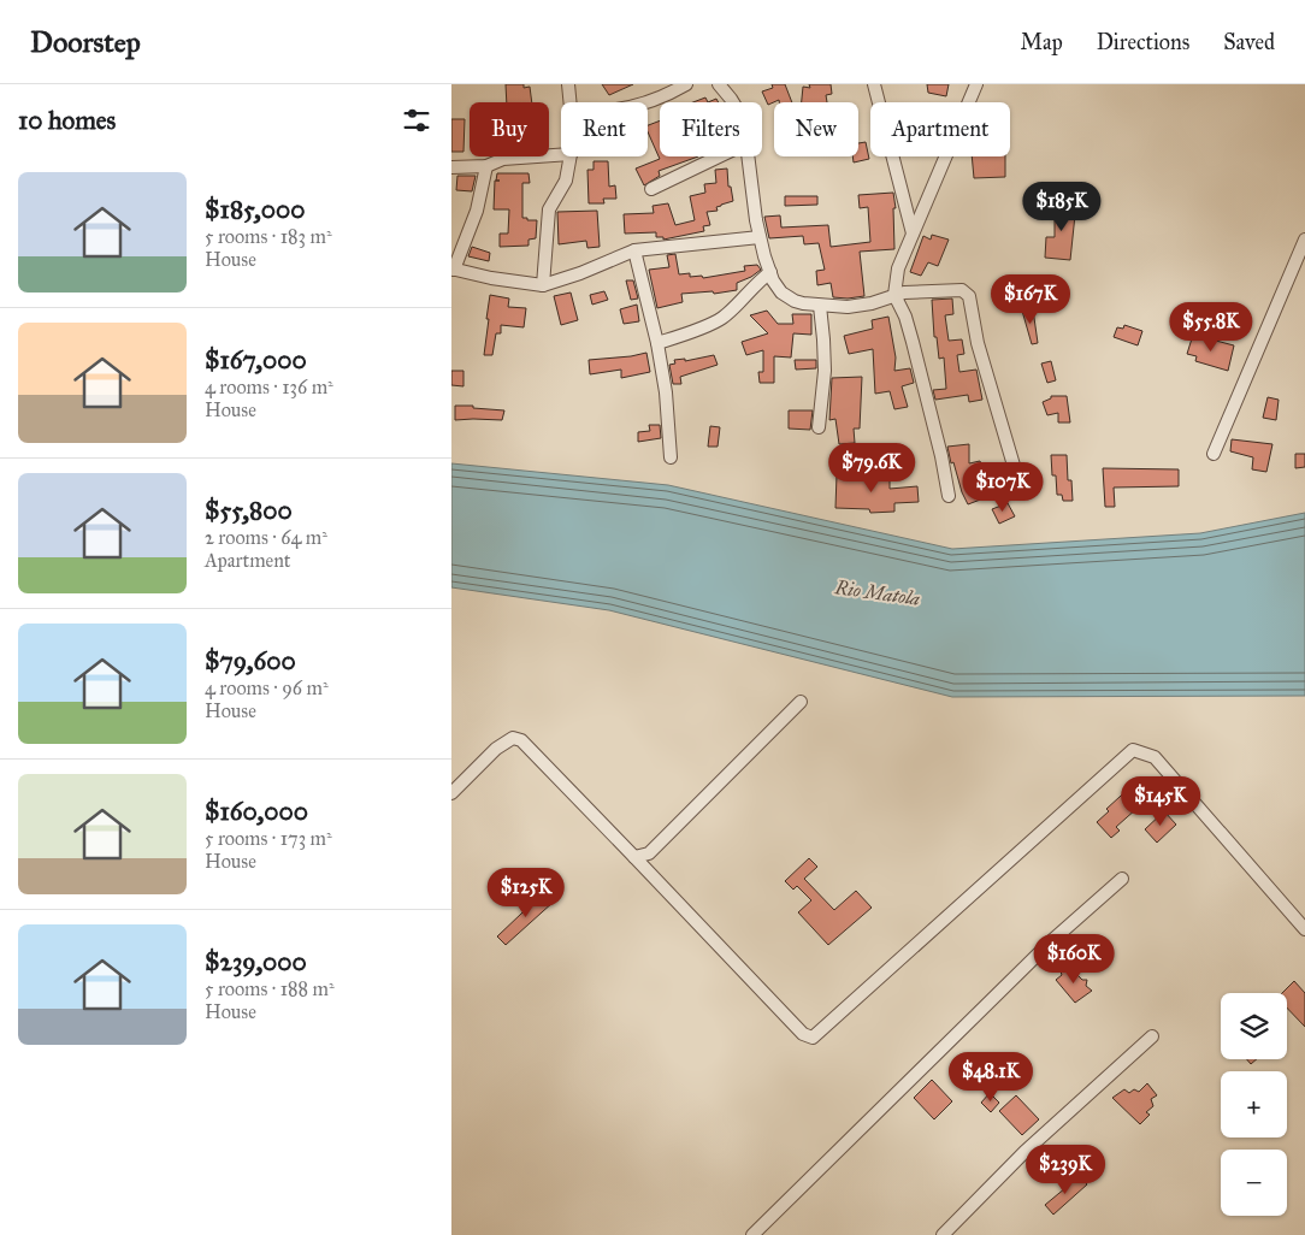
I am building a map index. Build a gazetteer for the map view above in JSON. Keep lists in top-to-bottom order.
{
  "water": ["Rio Matola"],
  "page": {
    "header": "Doorstep",
    "nav": ["Map", "Directions", "Saved"],
    "heading": "10 homes",
    "chip": [
      "Buy",
      "Rent",
      "Filters",
      "New",
      "Apartment"
    ],
    "list": [
      {
        "name": "$185,000",
        "note": "5 rooms · 183 m² · House"
      },
      {
        "name": "$167,000",
        "note": "4 rooms · 136 m² · House"
      },
      {
        "name": "$55,800",
        "note": "2 rooms · 64 m² · Apartment"
      },
      {
        "name": "$79,600",
        "note": "4 rooms · 96 m² · House"
      },
      {
        "name": "$160,000",
        "note": "5 rooms · 173 m² · House"
      },
      {
        "name": "$239,000",
        "note": "5 rooms · 188 m² · House"
      }
    ],
    "price": [
      "$185K",
      "$167K",
      "$55.8K",
      "$79.6K",
      "$107K",
      "$145K",
      "$125K",
      "$160K",
      "$48.1K",
      "$239K"
    ],
    "map_buttons": ["+", "−"]
  }
}
